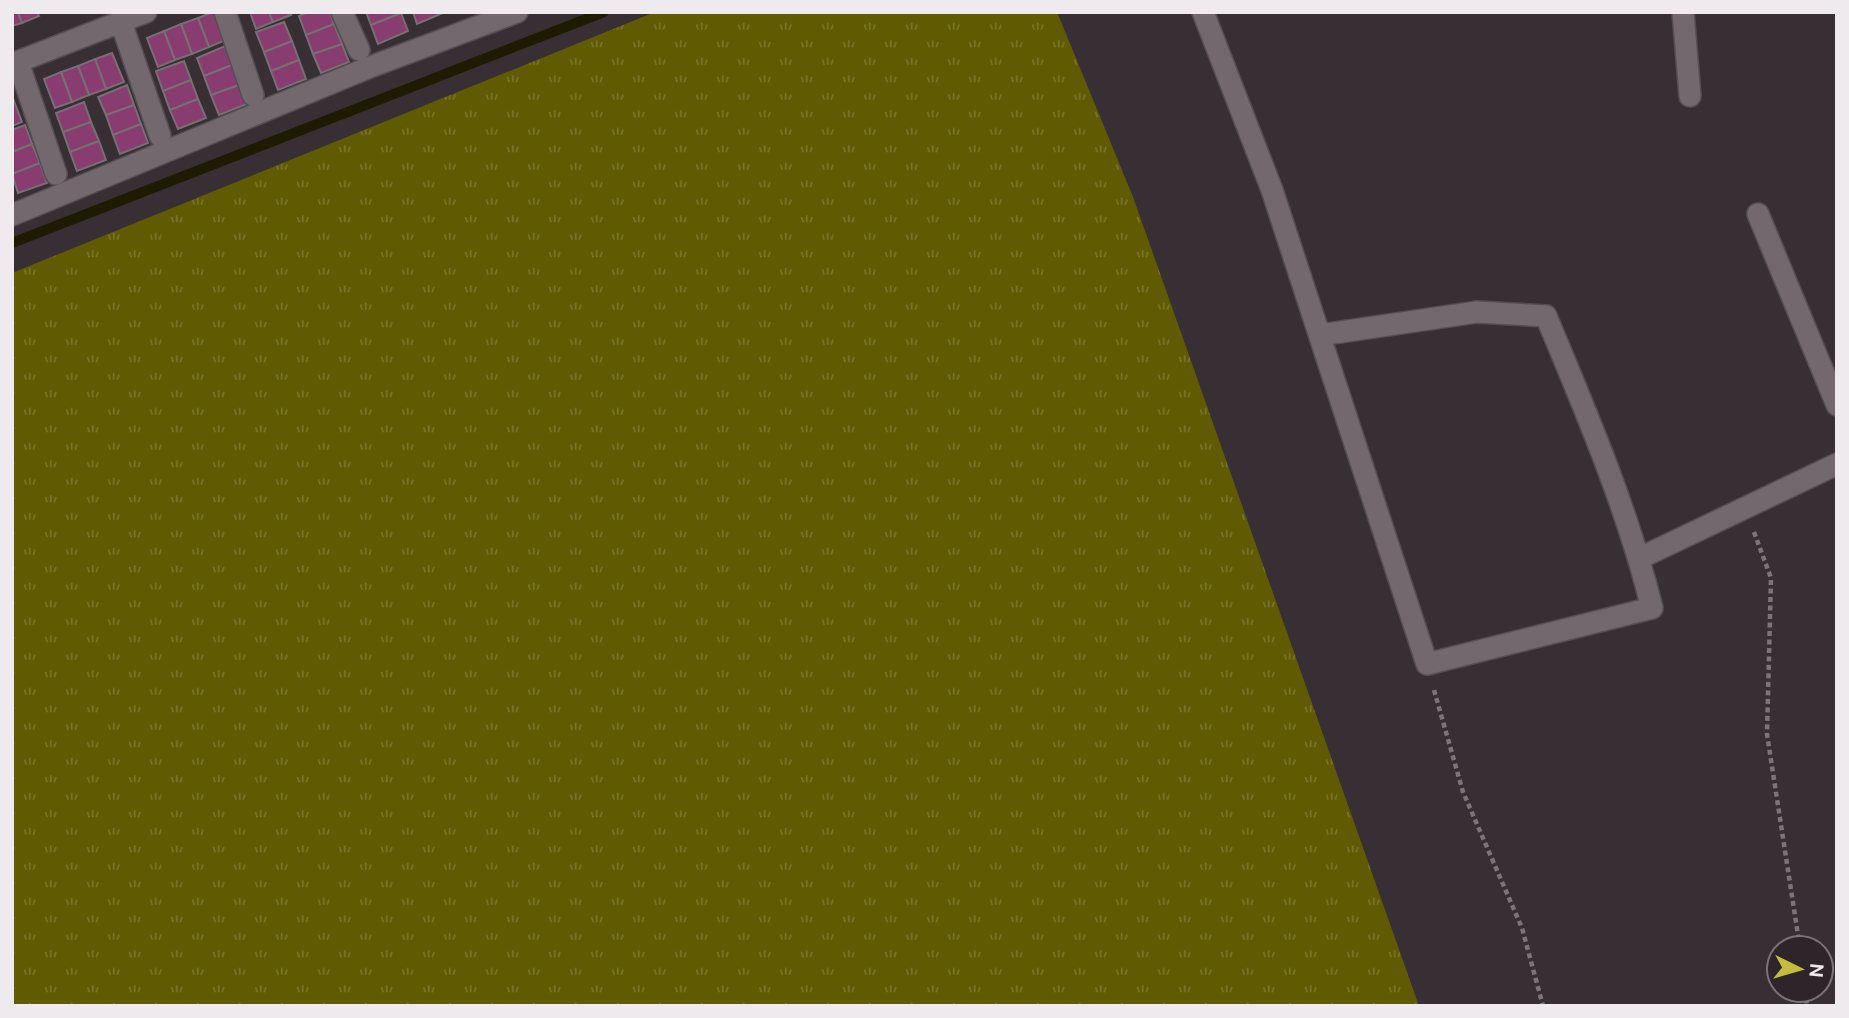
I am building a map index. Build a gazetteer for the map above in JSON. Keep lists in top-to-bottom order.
{
  "north": "right"
}
